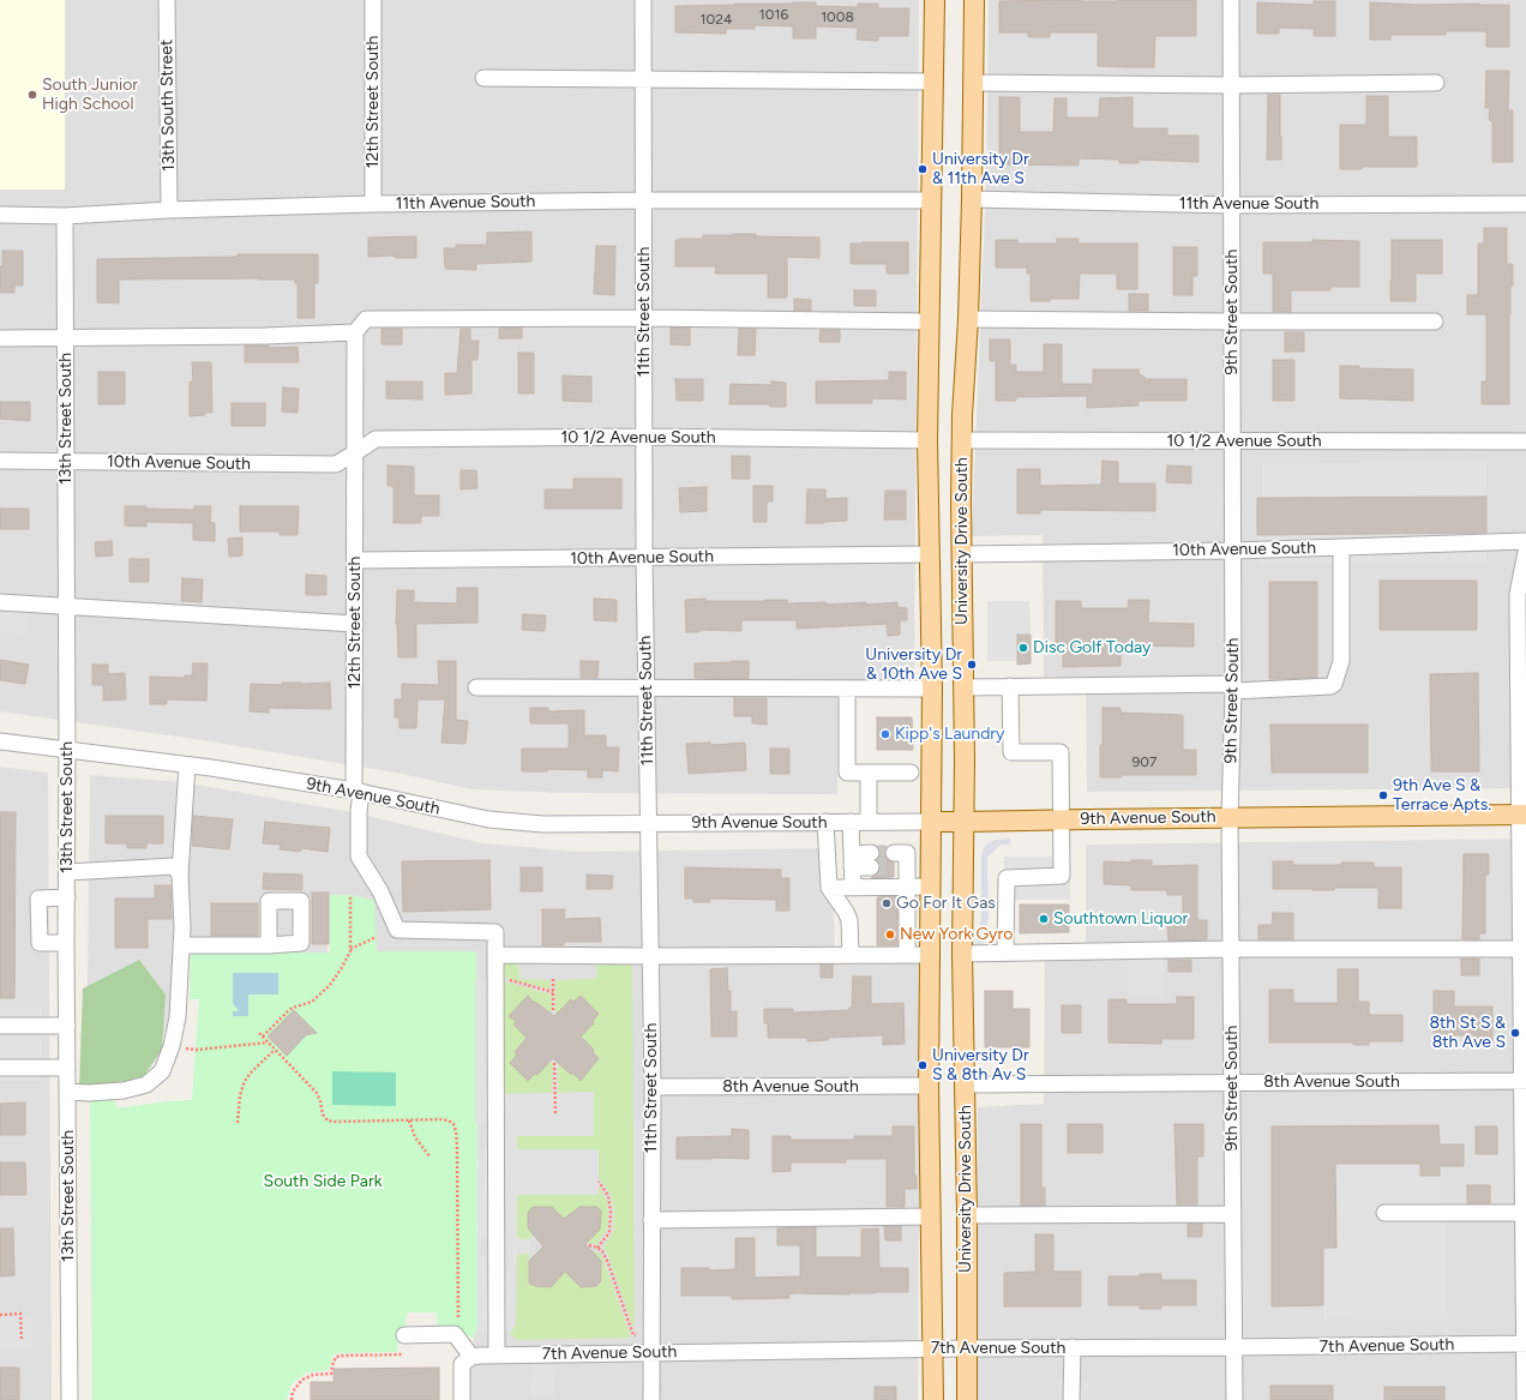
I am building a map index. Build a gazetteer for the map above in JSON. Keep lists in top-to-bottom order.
{
  "streets": {
    "main road": ["University Drive South", "9th Avenue South"],
    "street": [
      "12th Street South",
      "13th South Street",
      "11th Avenue South",
      "11th Street South",
      "9th Street South",
      "13th Street South",
      "10 1/2 Avenue South",
      "10th Avenue South",
      "8th Avenue South",
      "7th Avenue South"
    ]
  },
  "crossings": [
    ["12th Street South", "11th Avenue South"],
    ["12th Street South", "10 1/2 Avenue South"],
    ["12th Street South", "10th Avenue South"],
    ["12th Street South", "9th Avenue South"],
    ["13th South Street", "11th Avenue South"],
    ["11th Avenue South", "11th Street South"],
    ["11th Avenue South", "9th Street South"],
    ["11th Avenue South", "13th Street South"],
    ["11th Avenue South", "University Drive South"],
    ["11th Street South", "10 1/2 Avenue South"],
    ["11th Street South", "10th Avenue South"],
    ["11th Street South", "9th Avenue South"],
    ["11th Street South", "8th Avenue South"],
    ["11th Street South", "7th Avenue South"],
    ["9th Street South", "10 1/2 Avenue South"],
    ["9th Street South", "10th Avenue South"],
    ["9th Street South", "9th Avenue South"],
    ["9th Street South", "8th Avenue South"],
    ["9th Street South", "7th Avenue South"],
    ["13th Street South", "10th Avenue South"],
    ["13th Street South", "9th Avenue South"],
    ["10 1/2 Avenue South", "10th Avenue South"],
    ["10 1/2 Avenue South", "University Drive South"],
    ["10th Avenue South", "University Drive South"],
    ["University Drive South", "9th Avenue South"],
    ["University Drive South", "8th Avenue South"],
    ["University Drive South", "7th Avenue South"]
  ],
  "parks": ["South Side Park"],
  "places": [
    "South Junior High School",
    "University Dr & 11th Ave S",
    "Disc Golf Today",
    "University Dr & 10th Ave S",
    "Kipp's Laundry",
    "9th Ave S & Terrace Apts.",
    "Go For It Gas",
    "Southtown Liquor",
    "New York Gyro",
    "8th St S & 8th Ave S",
    "University Dr S & 8th Av S"
  ],
  "house_numbers": [
    "1016",
    "1008",
    "1024",
    "907"
  ]
}
